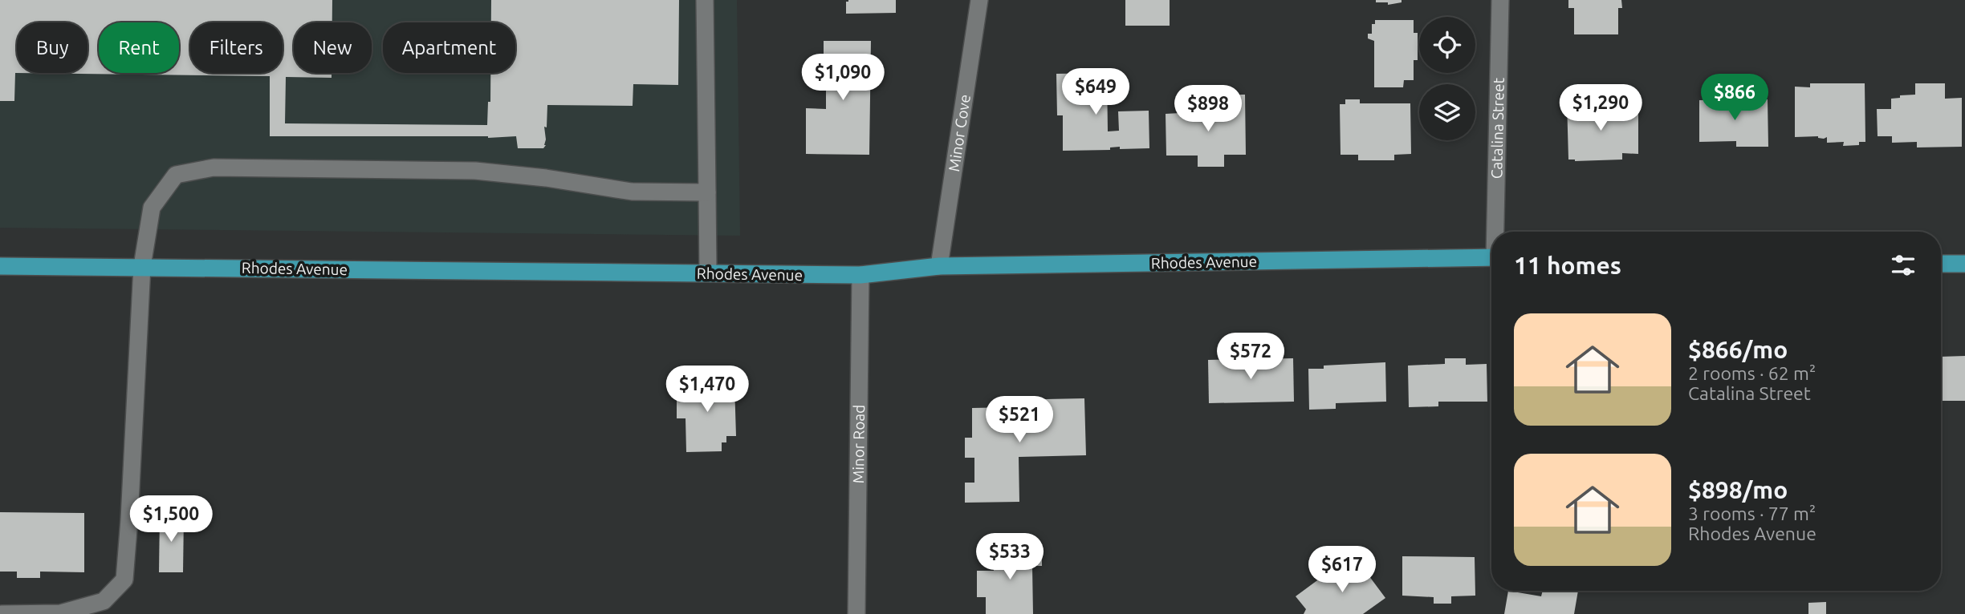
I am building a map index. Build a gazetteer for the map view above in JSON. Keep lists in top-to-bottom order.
{
  "streets": {
    "main road": ["Rhodes Avenue"],
    "street": ["Catalina Street", "Minor Cove", "Minor Road"]
  },
  "crossings": [
    ["Minor Cove", "Rhodes Avenue"],
    ["Rhodes Avenue", "Minor Road"]
  ],
  "page": {
    "chip": [
      "Buy",
      "Rent",
      "Filters",
      "New",
      "Apartment"
    ],
    "price": [
      "$1,090",
      "$649",
      "$866",
      "$1,290",
      "$898",
      "$572",
      "$1,470",
      "$521",
      "$1,500",
      "$533",
      "$617"
    ],
    "heading": "11 homes",
    "list": [
      {
        "name": "$866/mo",
        "note": "2 rooms · 62 m² · Catalina Street"
      },
      {
        "name": "$898/mo",
        "note": "3 rooms · 77 m² · Rhodes Avenue"
      }
    ]
  }
}
